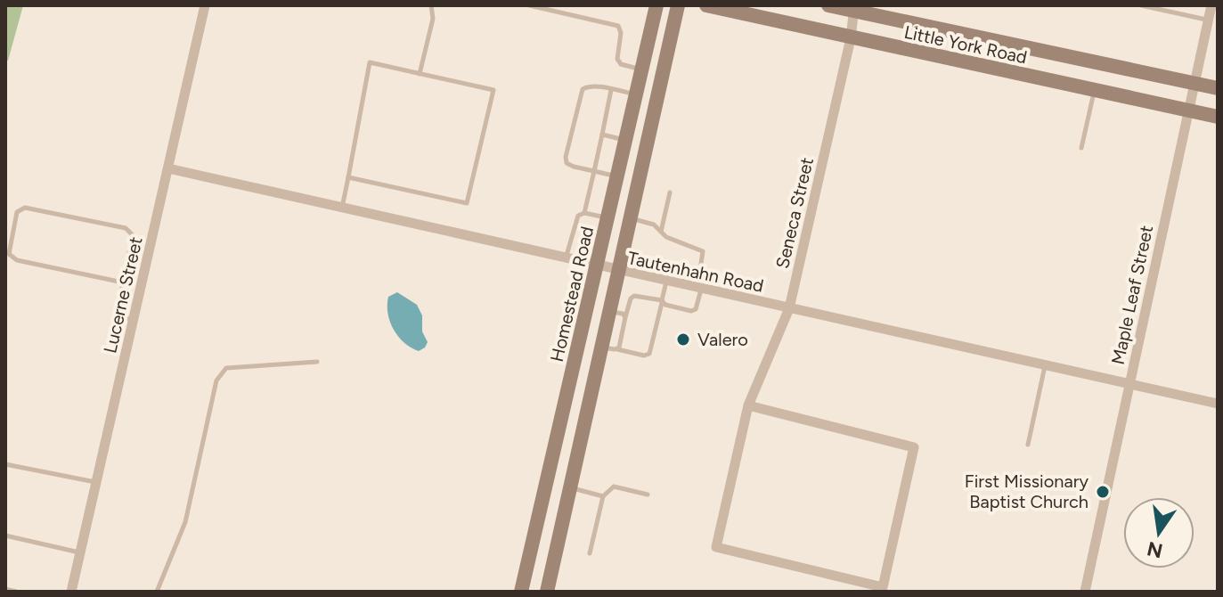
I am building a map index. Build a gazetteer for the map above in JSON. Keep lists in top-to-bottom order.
{
  "streets": {
    "main road": ["Little York Road", "Homestead Road"],
    "street": [
      "Seneca Street",
      "Tautenhahn Road",
      "Lucerne Street",
      "Maple Leaf Street"
    ]
  },
  "crossings": [
    ["Little York Road", "Seneca Street"],
    ["Little York Road", "Maple Leaf Street"],
    ["Seneca Street", "Tautenhahn Road"],
    ["Tautenhahn Road", "Homestead Road"],
    ["Tautenhahn Road", "Lucerne Street"],
    ["Tautenhahn Road", "Maple Leaf Street"]
  ],
  "places": ["Valero", "First Missionary Baptist Church"],
  "north": "bottom"
}
